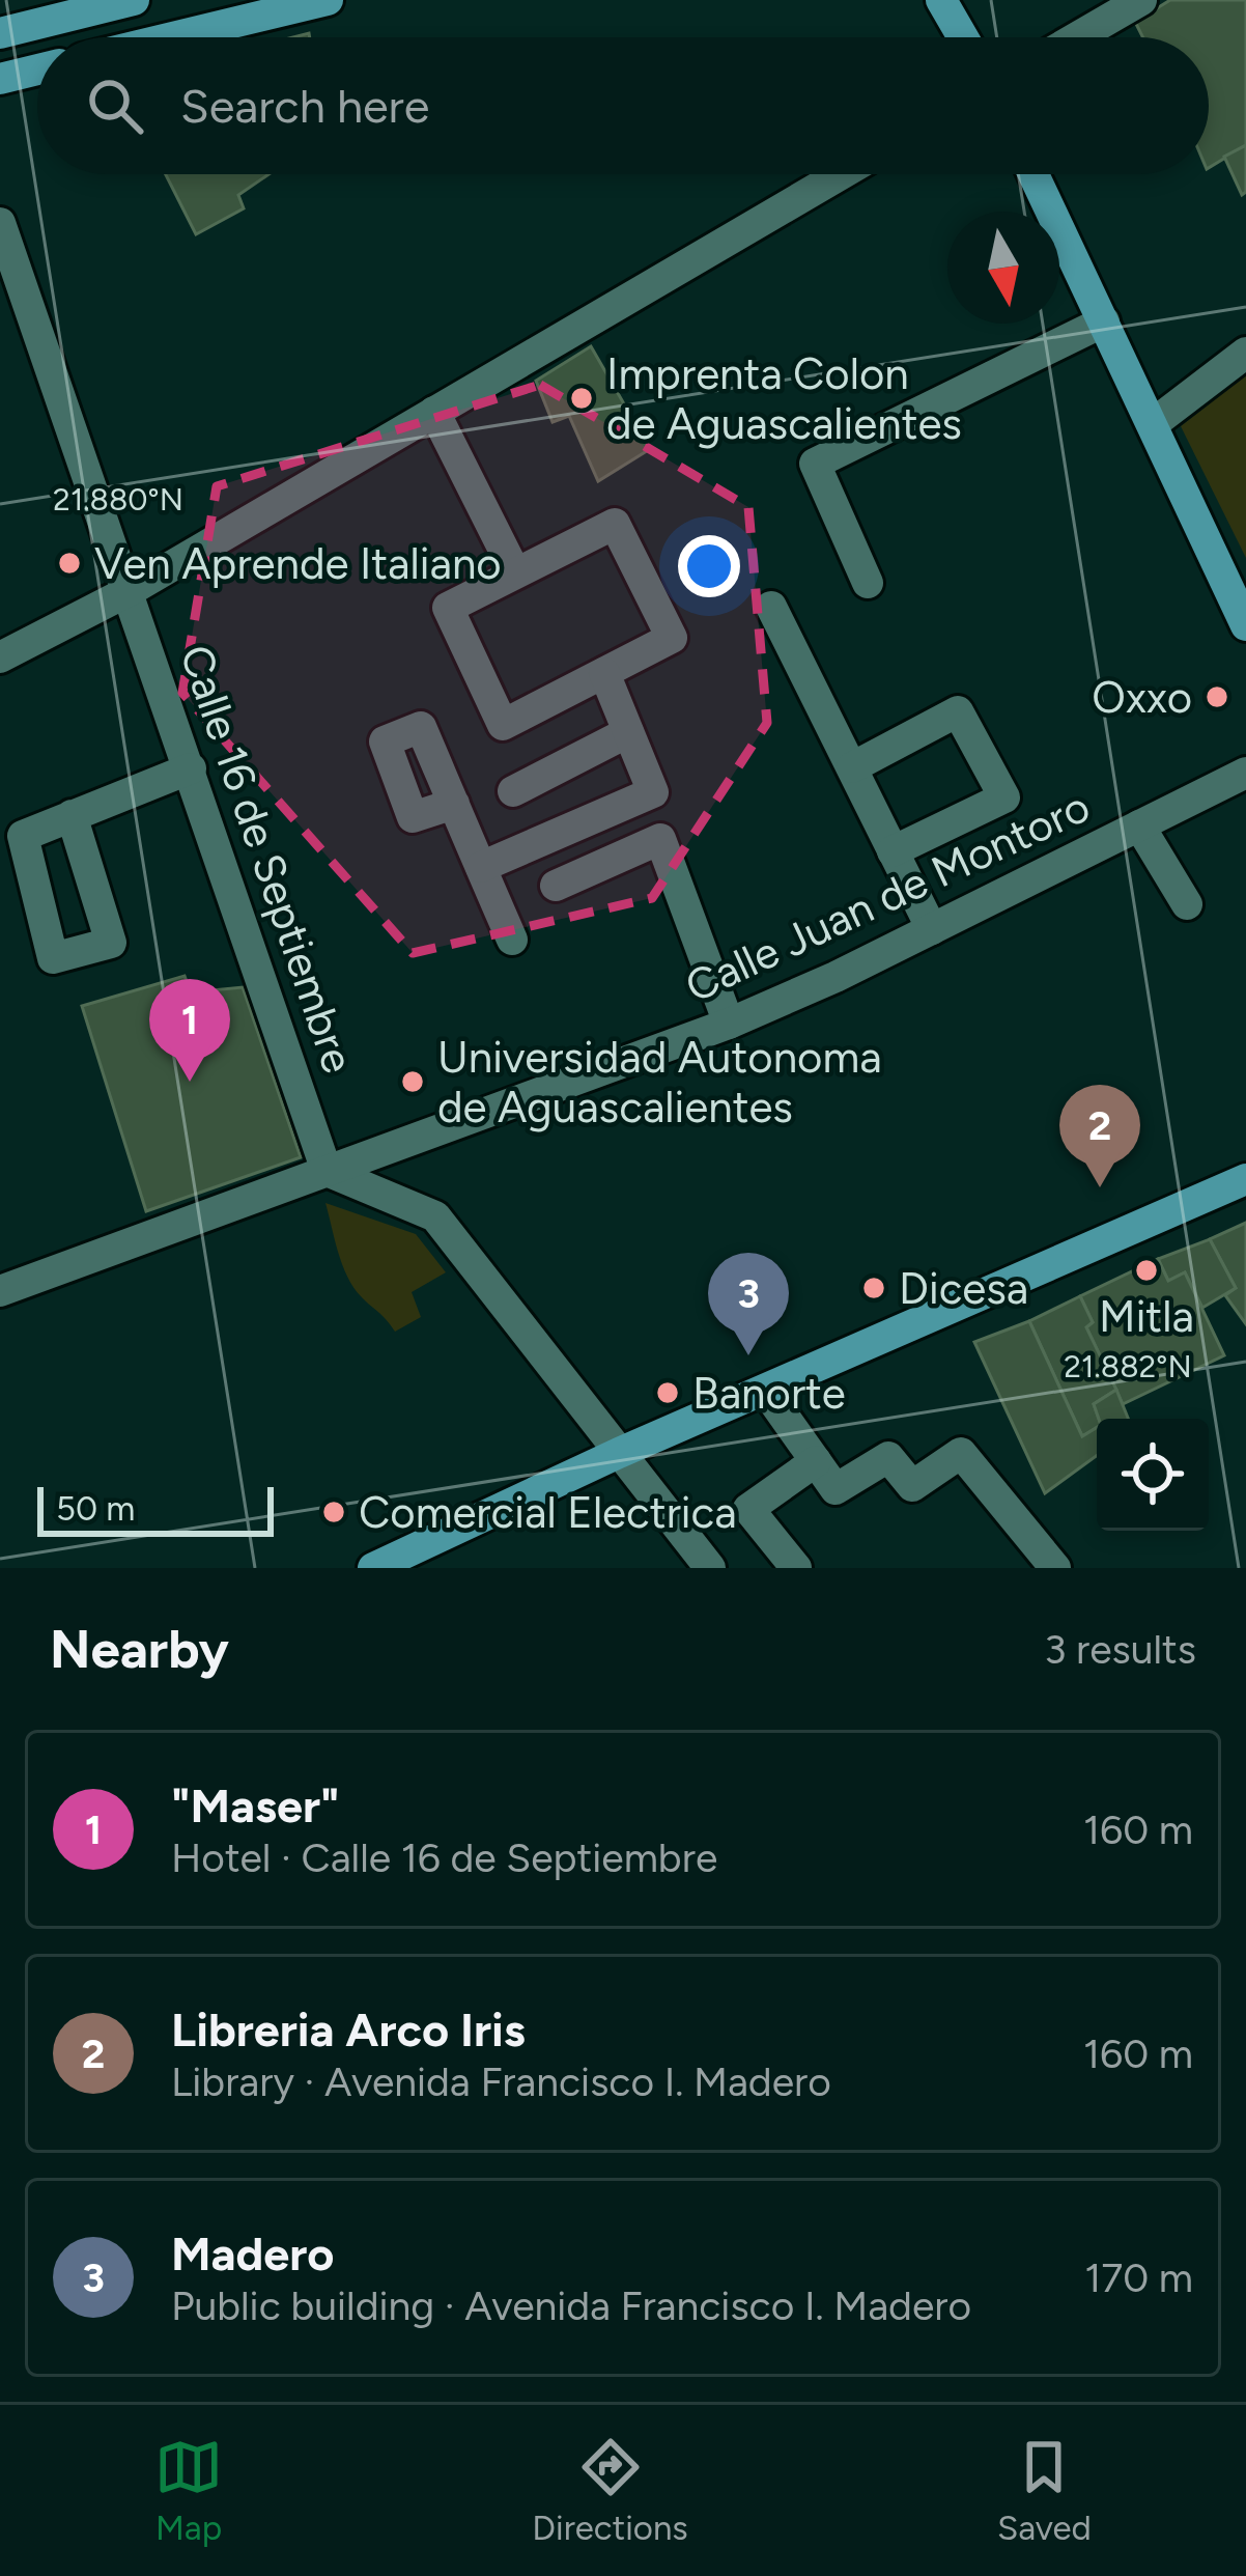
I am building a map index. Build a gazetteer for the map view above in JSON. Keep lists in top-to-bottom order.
{
  "streets": {
    "street": ["Calle 16 de Septiembre", "Calle Juan de Montoro"]
  },
  "crossings": [
    ["Calle 16 de Septiembre", "Calle Juan de Montoro"]
  ],
  "places": [
    "Imprenta Colon de Aguascalientes",
    "Ven Aprende Italiano",
    "Oxxo",
    "Universidad Autonoma de Aguascalientes",
    "Mitla",
    "Dicesa",
    "Banorte",
    "Comercial Electrica"
  ],
  "scale_bar": "50 m",
  "north": "bottom",
  "page": {
    "search": "Search here",
    "pins": ["1", "2", "3"],
    "scale": "50 m",
    "heading": ["Nearby", "3 results"],
    "list": [
      {
        "mark": "1",
        "name": "\"Maser\"",
        "note": "Hotel · Calle 16 de Septiembre",
        "value": "160 m"
      },
      {
        "mark": "2",
        "name": "Libreria Arco Iris",
        "note": "Library · Avenida Francisco I. Madero",
        "value": "160 m"
      },
      {
        "mark": "3",
        "name": "Madero",
        "note": "Public building · Avenida Francisco I. Madero",
        "value": "170 m"
      }
    ],
    "nav": ["Map", "Directions", "Saved"]
  },
  "coordinates": ["21.880°N", "21.882°N"]
}
